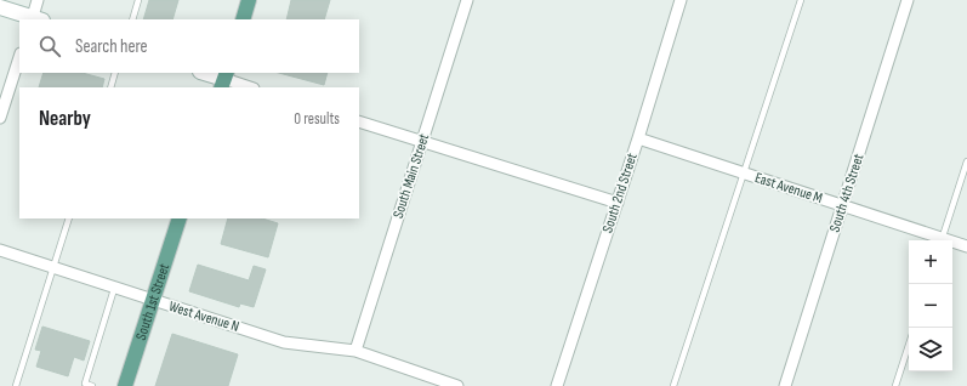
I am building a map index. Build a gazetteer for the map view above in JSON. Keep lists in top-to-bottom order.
{
  "streets": {
    "main road": ["South 1st Street"],
    "street": [
      "South Main Street",
      "East Avenue M",
      "South 2nd Street",
      "South 4th Street",
      "West Avenue N"
    ]
  },
  "crossings": [
    ["South Main Street", "West Avenue N"],
    ["East Avenue M", "South 2nd Street"],
    ["East Avenue M", "South 4th Street"],
    ["South 1st Street", "West Avenue N"]
  ],
  "page": {
    "search": "Search here",
    "heading": ["Nearby", "0 results"],
    "map_buttons": ["+", "−"]
  }
}
